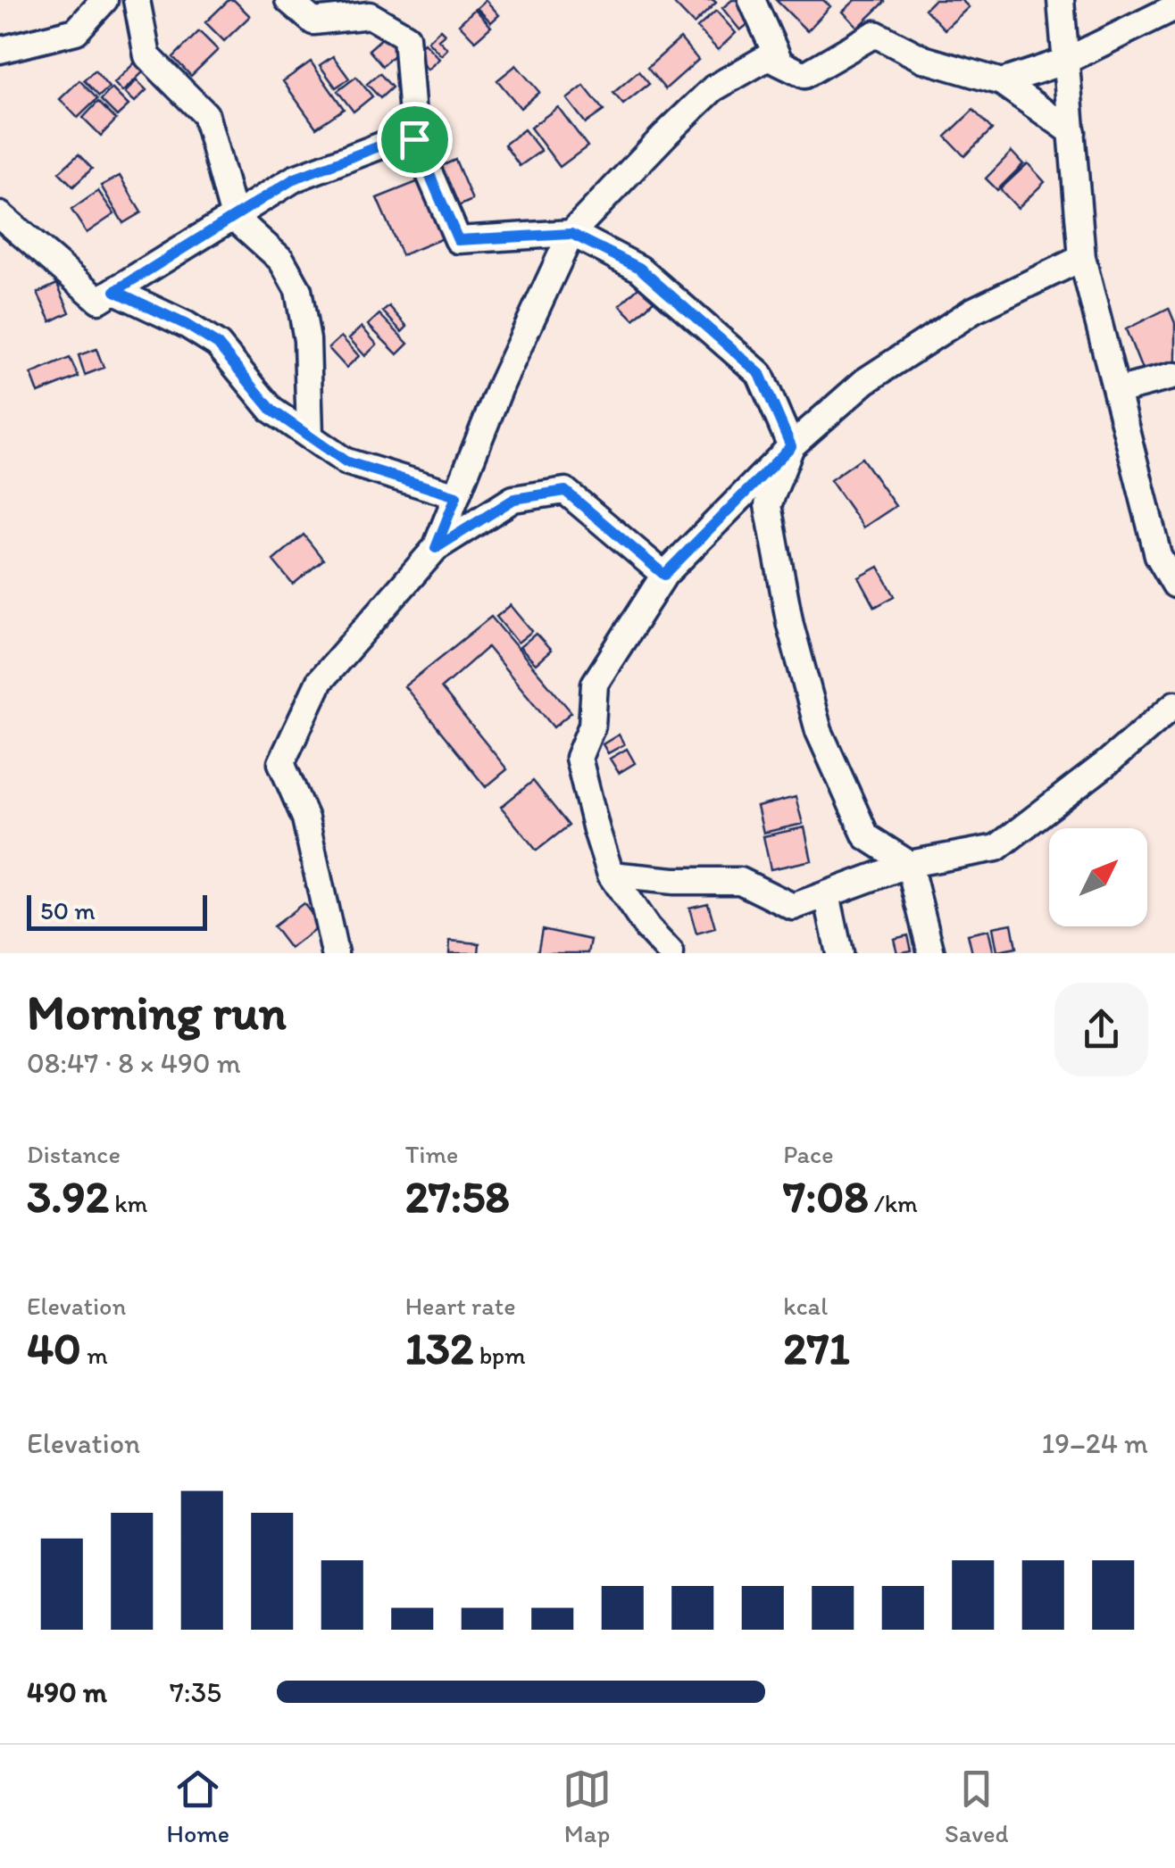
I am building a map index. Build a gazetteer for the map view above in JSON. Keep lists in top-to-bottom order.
{
  "scale_bar": "50 m",
  "north": "top right",
  "page": {
    "scale": "50 m",
    "heading": ["Morning run", "08:47 · 8 × 490 m"],
    "stats": [
      ["Distance", "3.92 km"],
      ["Time", "27:58"],
      ["Pace", "7:08 /km"],
      ["Elevation", "40 m"],
      ["Heart rate", "132 bpm"],
      ["kcal", "271"]
    ],
    "chart": ["Elevation", "19–24 m"],
    "list": [
      {
        "name": "490 m",
        "note": "7:35"
      }
    ],
    "tabs": ["Home", "Map", "Saved"]
  }
}
